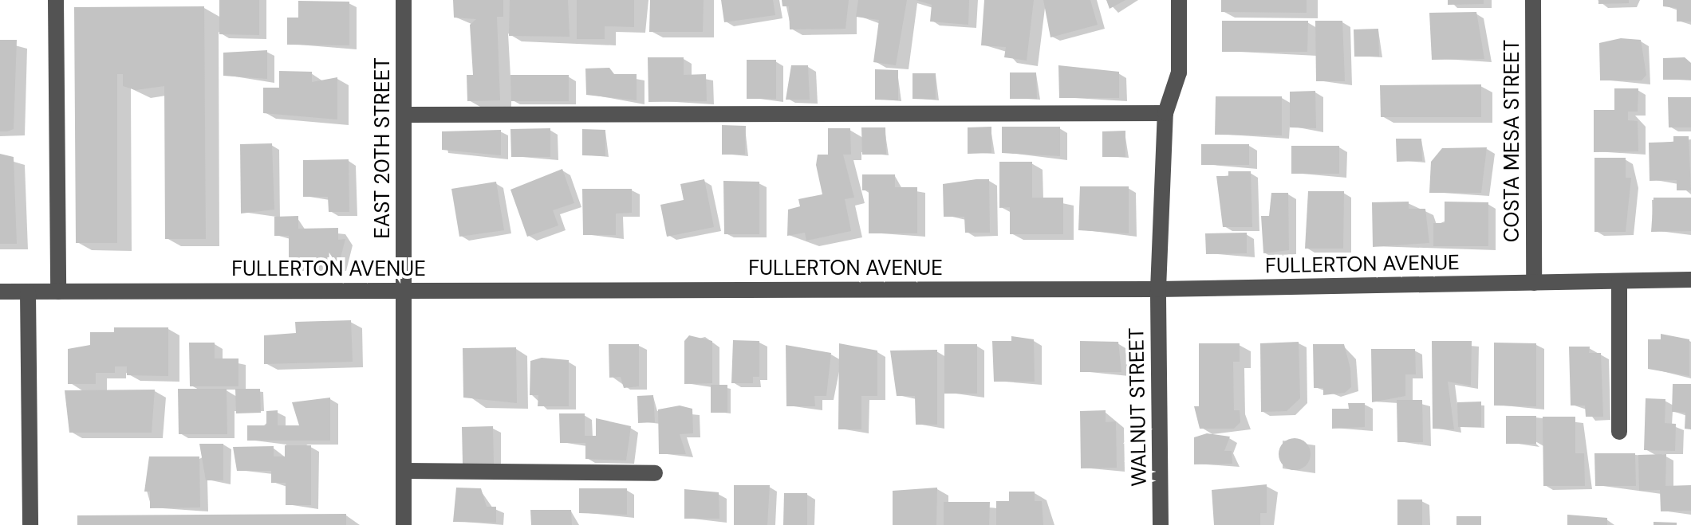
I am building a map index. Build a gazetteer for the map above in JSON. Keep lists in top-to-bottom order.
{
  "streets": {
    "street": [
      "COSTA MESA STREET",
      "EAST 20TH STREET",
      "FULLERTON AVENUE",
      "WALNUT STREET"
    ]
  },
  "crossings": [
    ["COSTA MESA STREET", "FULLERTON AVENUE"],
    ["EAST 20TH STREET", "FULLERTON AVENUE"],
    ["FULLERTON AVENUE", "WALNUT STREET"]
  ]
}
